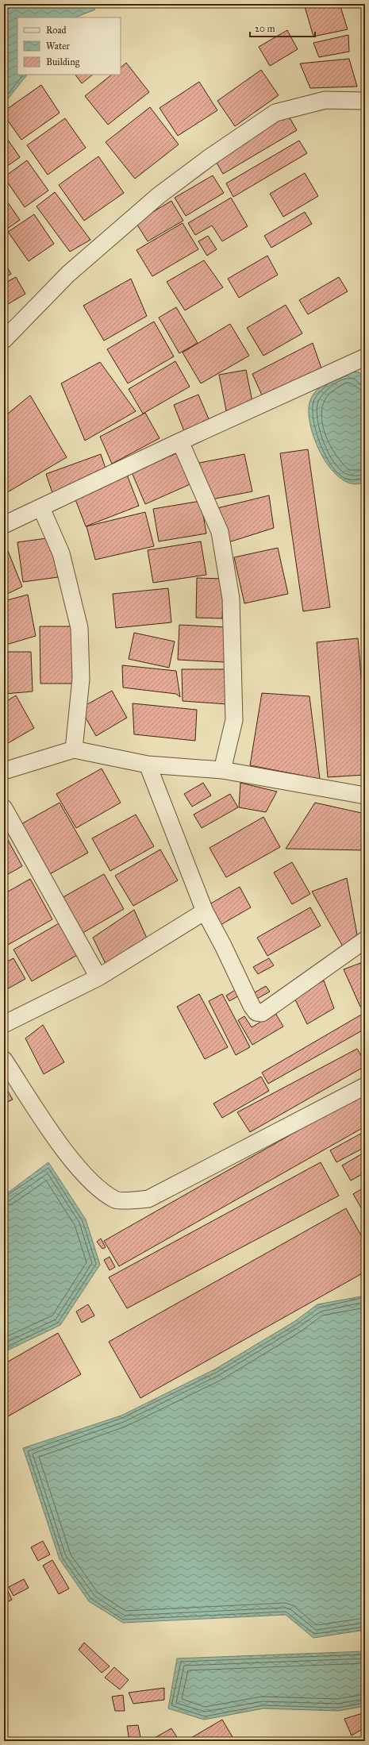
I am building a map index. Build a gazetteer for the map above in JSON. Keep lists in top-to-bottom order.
{
  "legend": ["Road", "Water", "Building"],
  "scale_bar": "20 m"
}
